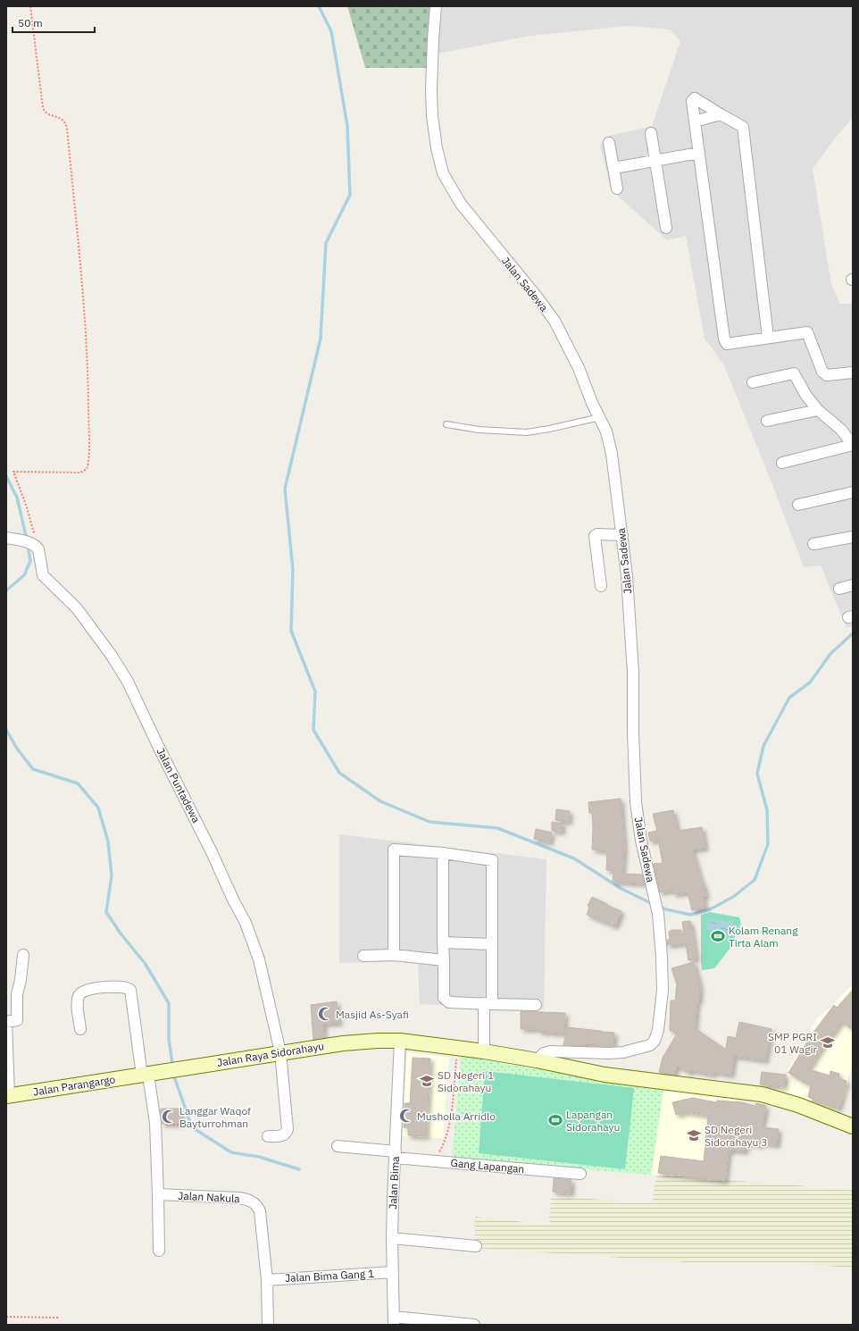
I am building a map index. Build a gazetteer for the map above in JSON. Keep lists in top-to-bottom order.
{
  "streets": {
    "main road": ["Jalan Raya Sidorahayu", "Jalan Parangargo"],
    "street": [
      "Jalan Sadewa",
      "Jalan Puntadewa",
      "Gang Lapangan",
      "Jalan Bima",
      "Jalan Nakula",
      "Jalan Bima Gang 1"
    ]
  },
  "crossings": [
    ["Jalan Sadewa", "Jalan Raya Sidorahayu"],
    ["Jalan Puntadewa", "Jalan Raya Sidorahayu"],
    ["Jalan Raya Sidorahayu", "Jalan Parangargo"],
    ["Jalan Raya Sidorahayu", "Jalan Bima"],
    ["Gang Lapangan", "Jalan Bima"],
    ["Jalan Bima", "Jalan Bima Gang 1"],
    ["Jalan Nakula", "Jalan Bima Gang 1"]
  ],
  "places": {
    "sports": ["Kolam Renang Tirta Alam", "Lapangan Sidorahayu"],
    "mosque": ["Masjid As-Syafi", "Musholla Arridlo", "Langgar Waqof Bayturrohman"],
    "school or university": ["SMP PGRI 01 Wagir", "SD Negeri 1 Sidorahayu", "SD Negeri Sidorahayu 3"]
  },
  "scale_bar": "50 m"
}
